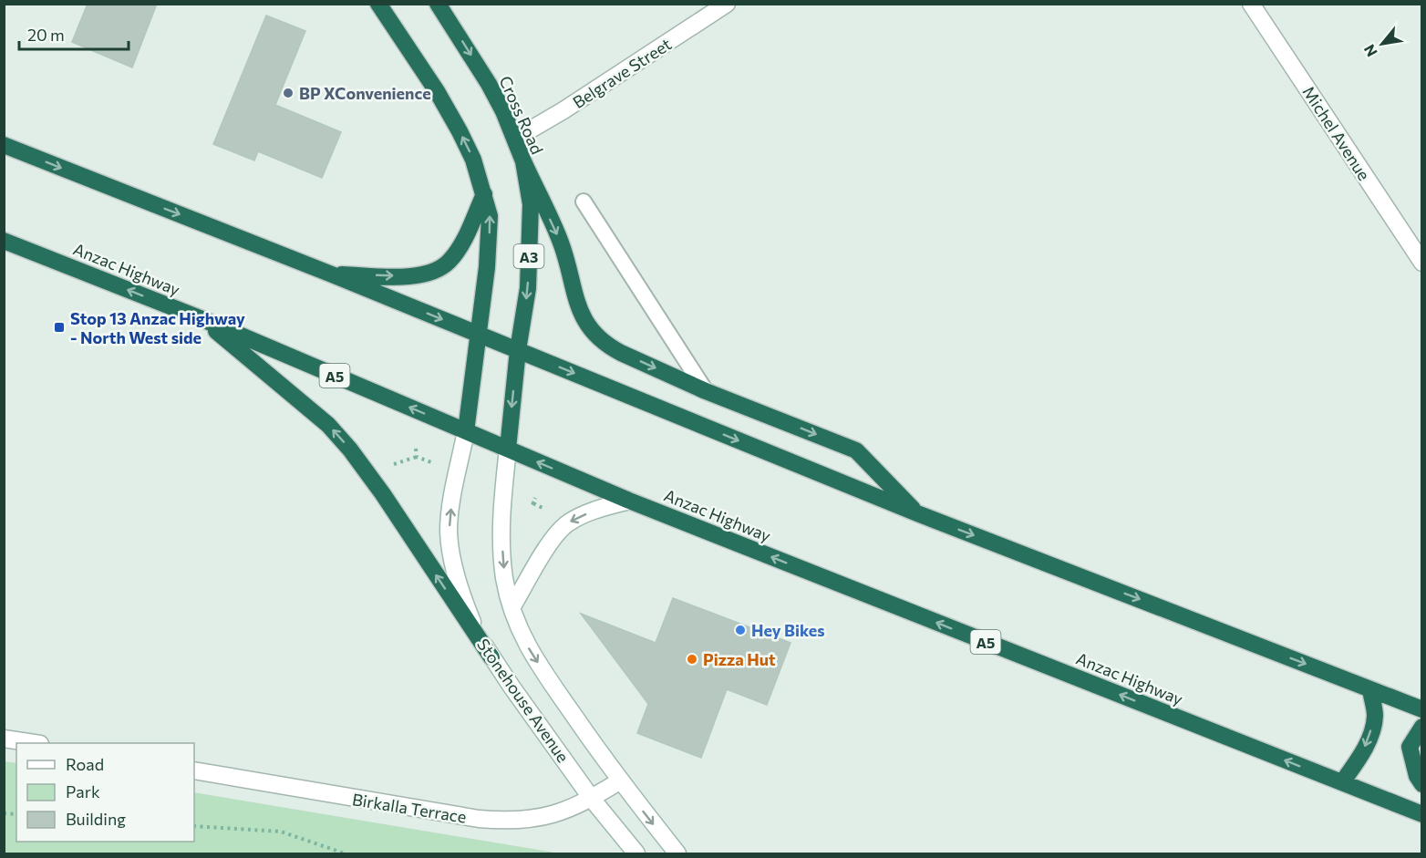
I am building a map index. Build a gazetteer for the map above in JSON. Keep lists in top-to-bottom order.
{
  "streets": {
    "highway": [
      "Cross Road",
      "A3",
      "Anzac Highway",
      "A5"
    ],
    "street": [
      "Belgrave Street",
      "Michel Avenue",
      "Stonehouse Avenue",
      "Birkalla Terrace"
    ]
  },
  "crossings": [
    ["Belgrave Street", "Cross Road"],
    ["Cross Road", "Anzac Highway"],
    ["Cross Road", "Stonehouse Avenue"],
    ["Anzac Highway", "Stonehouse Avenue"],
    ["Stonehouse Avenue", "Birkalla Terrace"]
  ],
  "places": {
    "other": ["BP XConvenience", "Hey Bikes", "Pizza Hut"],
    "transit": ["Stop 13 Anzac Highway - North West side"]
  },
  "legend": ["Road", "Park", "Building"],
  "scale_bar": "20 m",
  "north": "bottom left"
}
